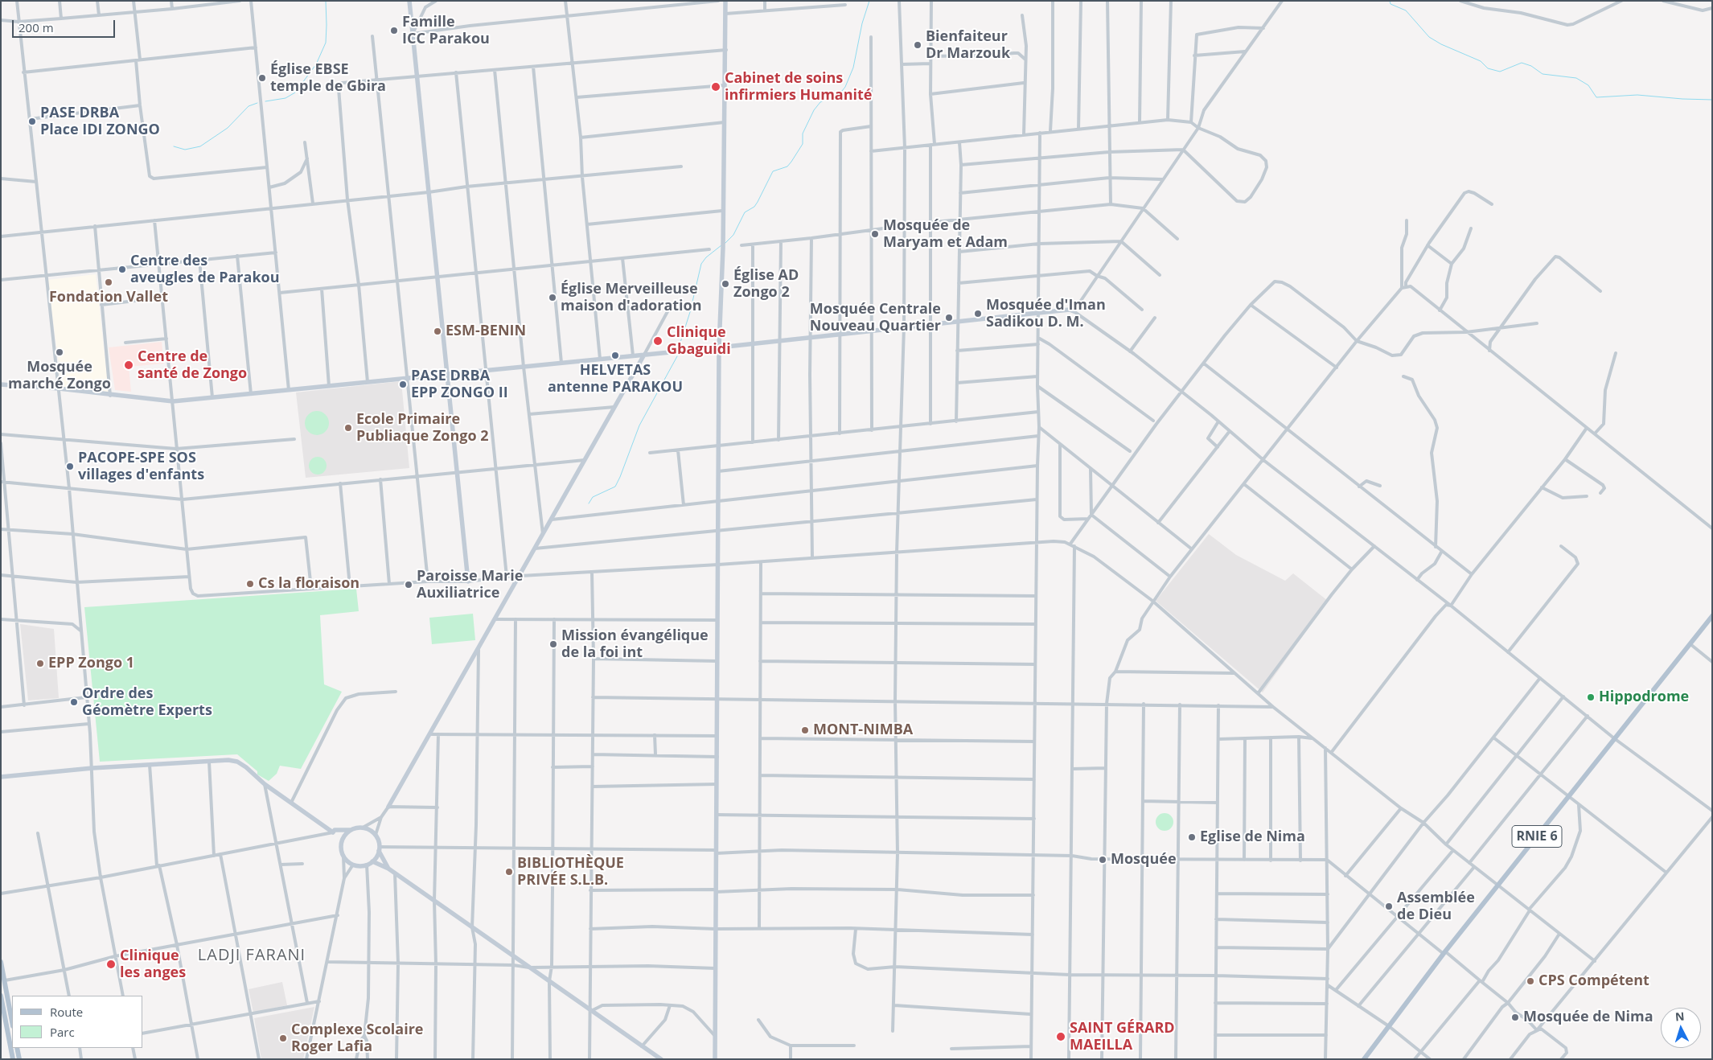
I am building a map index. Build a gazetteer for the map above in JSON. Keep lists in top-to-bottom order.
{
  "streets": {
    "main road": ["RNIE 6"]
  },
  "districts": ["LADJI FARANI"],
  "places": [
    "Famille ICC Parakou",
    "Bienfaiteur Dr Marzouk",
    "Église EBSE temple de Gbira",
    "Cabinet de soins infirmiers Humanité",
    "PASE DRBA Place IDI ZONGO",
    "Mosquée de Maryam et Adam",
    "Centre des aveugles de Parakou",
    "Fondation Vallet",
    "Église AD Zongo 2",
    "Église Merveilleuse maison d'adoration",
    "Mosquée d'Iman Sadikou D. M.",
    "Mosquée Centrale Nouveau Quartier",
    "ESM-BENIN",
    "Clinique Gbaguidi",
    "Mosquée marché Zongo",
    "HELVETAS antenne PARAKOU",
    "Centre de santé de Zongo",
    "PASE DRBA EPP ZONGO II",
    "Ecole Primaire Publiaque Zongo 2",
    "PACOPE-SPE SOS villages d'enfants",
    "Cs la floraison",
    "Paroisse Marie Auxiliatrice",
    "Mission évangélique de la foi int",
    "EPP Zongo 1",
    "Hippodrome",
    "Ordre des Géomètre Experts",
    "MONT-NIMBA",
    "Eglise de Nima",
    "Mosquée",
    "BIBLIOTHÈQUE PRIVÉE S.L.B.",
    "Assemblée de Dieu",
    "Clinique les anges",
    "CPS Compétent",
    "Mosquée de Nima",
    "SAINT GÉRARD MAEILLA",
    "Complexe Scolaire Roger Lafia"
  ],
  "legend": ["Route", "Parc"],
  "scale_bar": "200 m",
  "north": "top"
}
